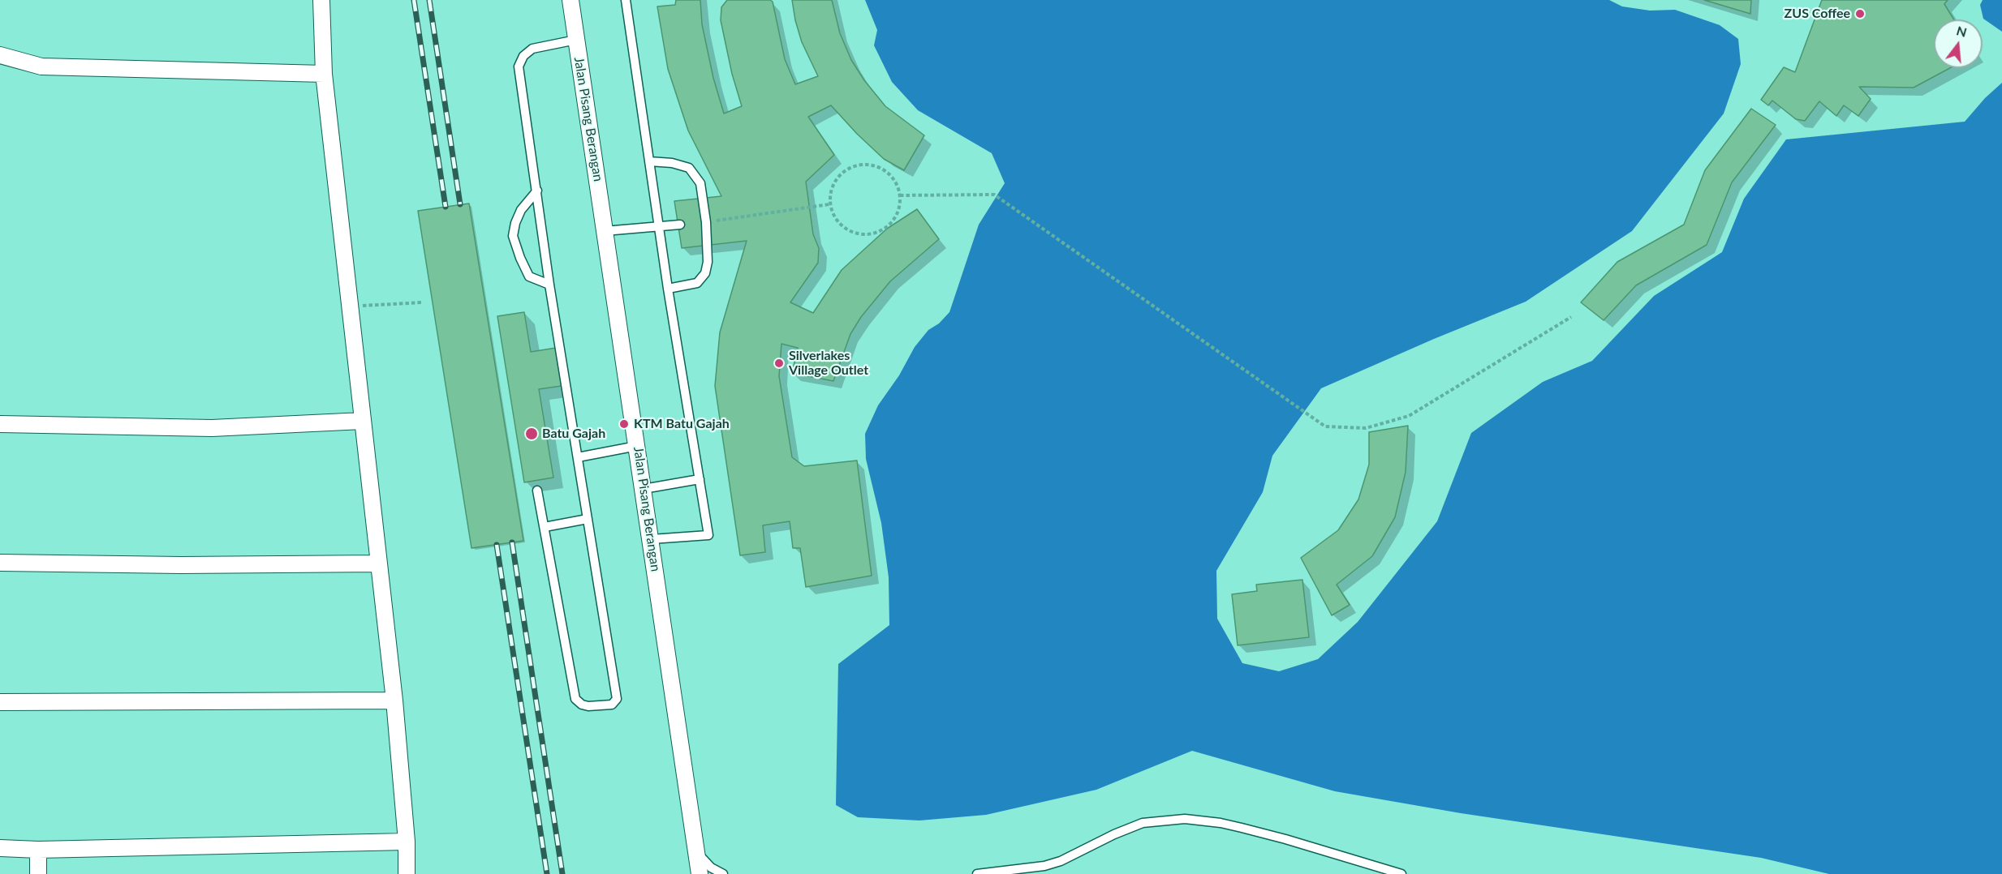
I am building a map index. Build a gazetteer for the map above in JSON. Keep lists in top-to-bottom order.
{
  "streets": {
    "street": ["Jalan Pisang Berangan"]
  },
  "places": [
    "ZUS Coffee",
    "Silverlakes Village Outlet",
    "KTM Batu Gajah",
    "Batu Gajah"
  ],
  "north": "top"
}
